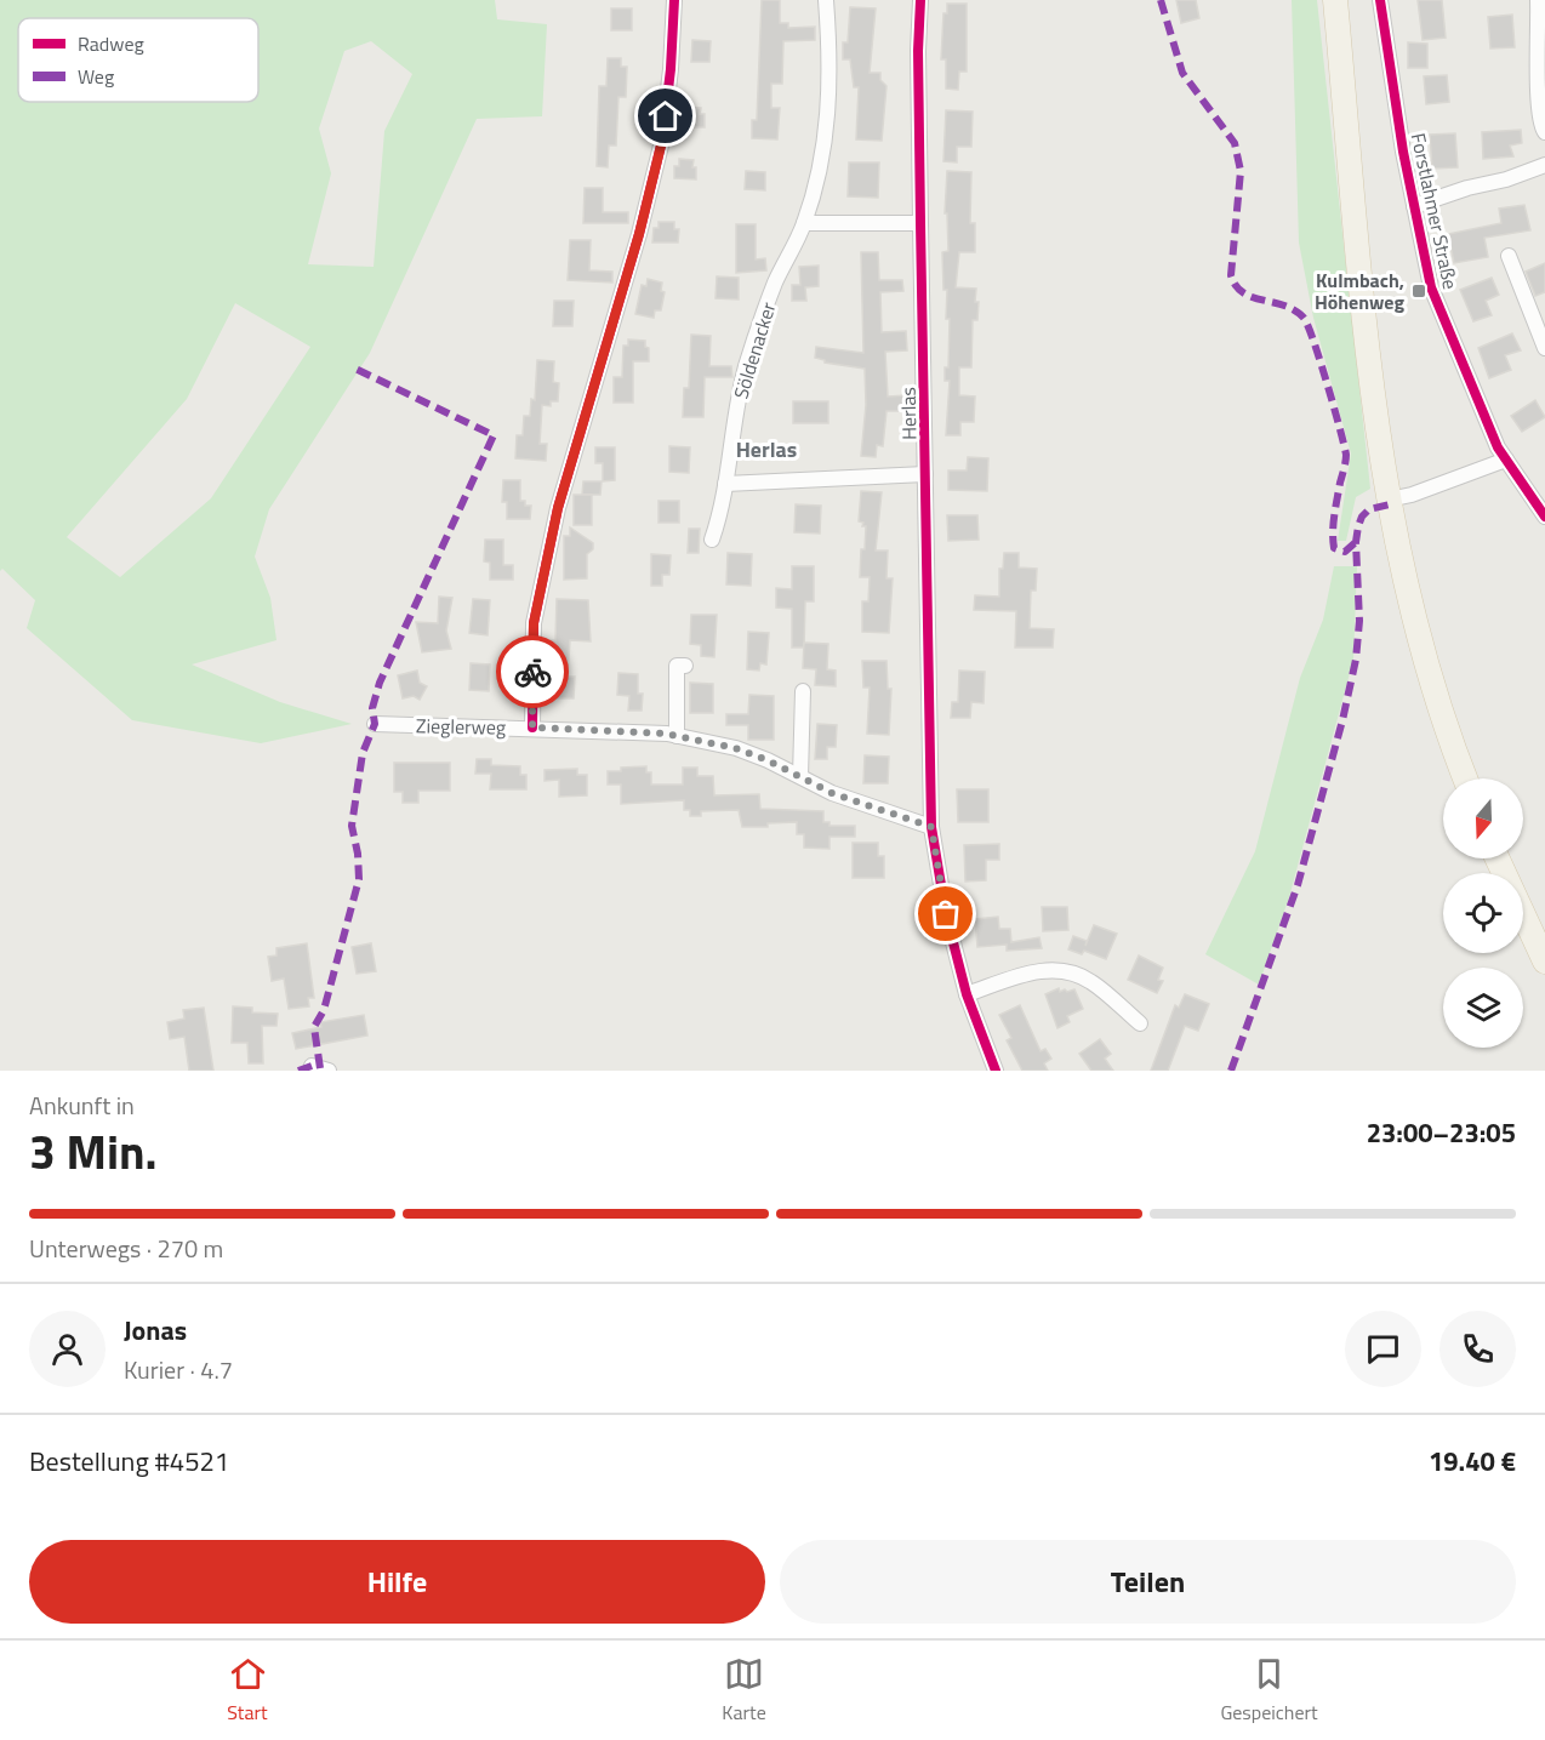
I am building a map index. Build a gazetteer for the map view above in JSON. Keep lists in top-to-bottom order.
{
  "streets": {
    "street": [
      "Forstlahmer Straße",
      "Söldenacker",
      "Herlas",
      "Zieglerweg"
    ]
  },
  "crossings": [
    ["Herlas", "Zieglerweg"]
  ],
  "districts": ["Herlas"],
  "places": {
    "transit": ["Kulmbach, Höhenweg"]
  },
  "legend": ["Radweg", "Weg"],
  "north": "bottom",
  "page": {
    "heading": ["3 Min.", "Ankunft in", "23:00–23:05"],
    "panel": [
      "Jonas",
      "Kurier · 4.7",
      "Bestellung #4521",
      "19.40 €"
    ],
    "bar": "Unterwegs · 270 m",
    "buttons": ["Hilfe", "Teilen"],
    "tabs": ["Start", "Karte", "Gespeichert"]
  }
}
